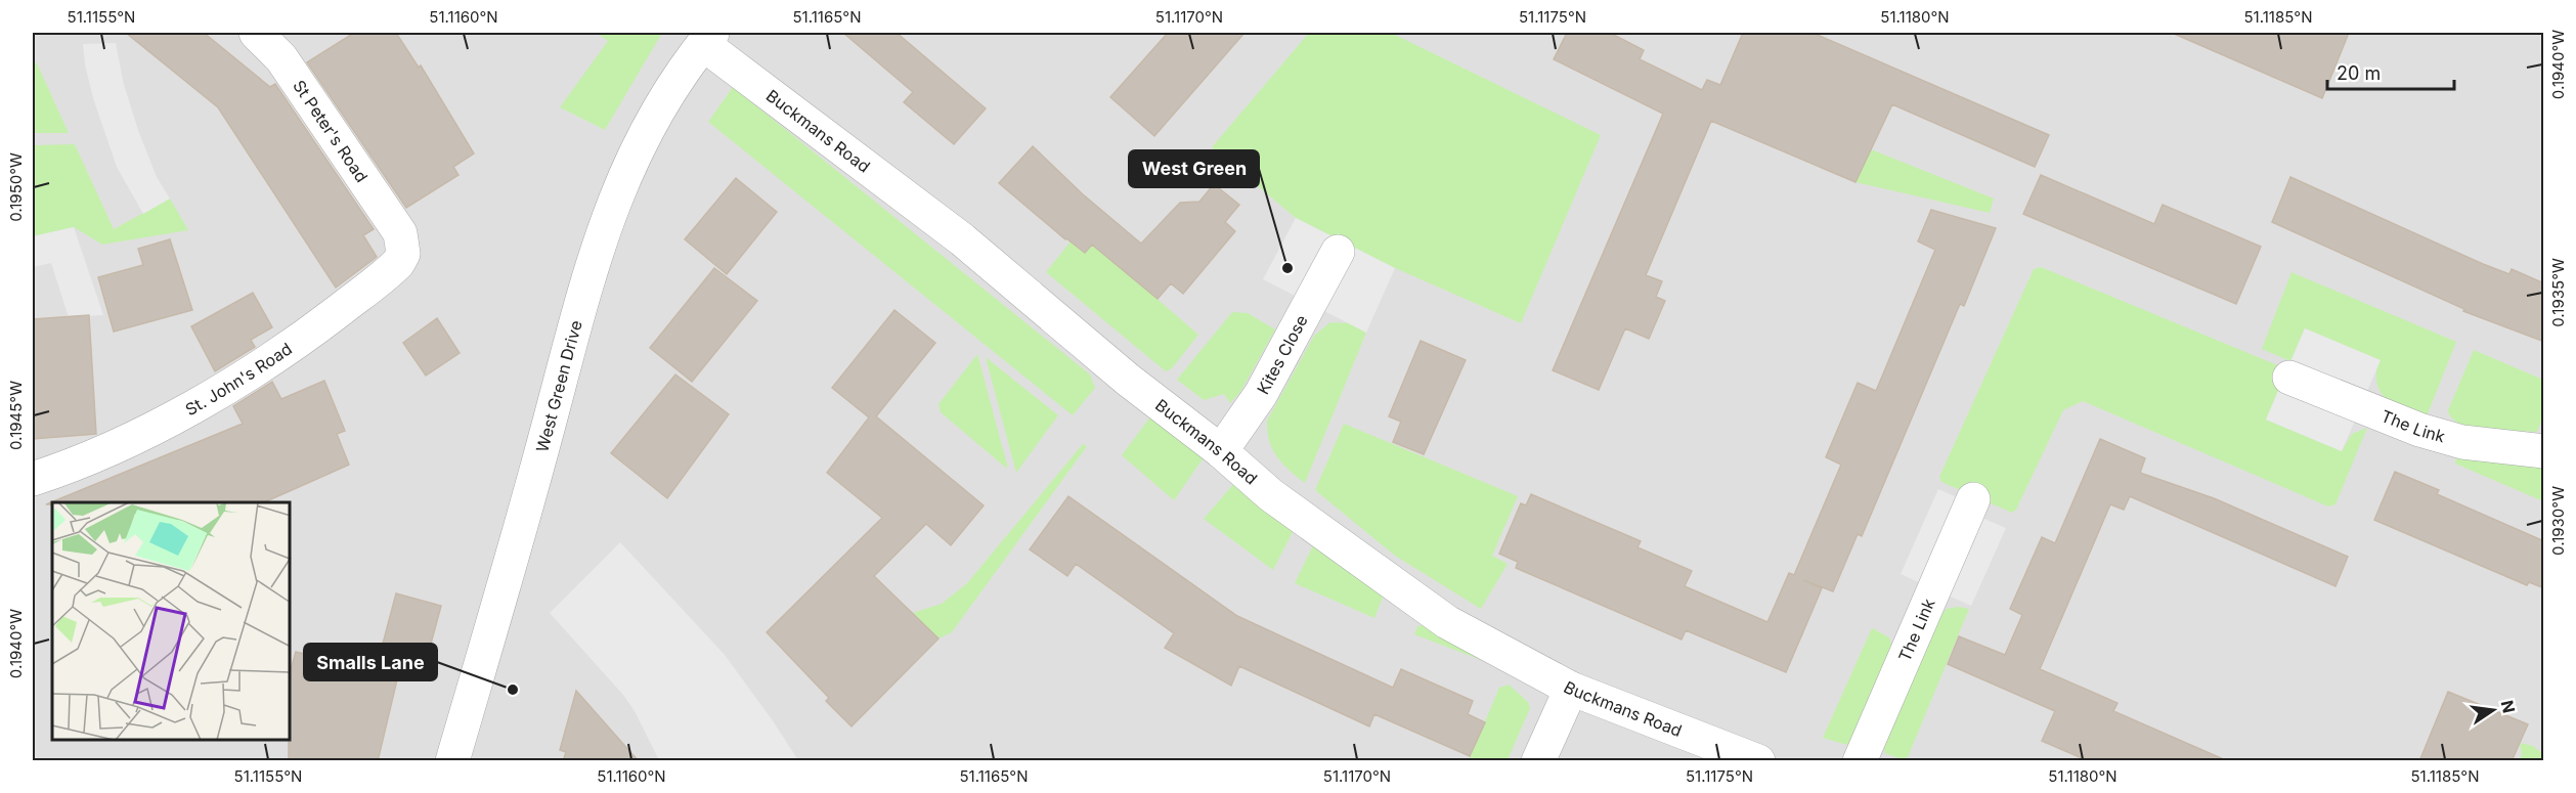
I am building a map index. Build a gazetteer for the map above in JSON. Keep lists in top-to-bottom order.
{
  "streets": {
    "street": [
      "St Peter's Road",
      "Buckmans Road",
      "Kites Close",
      "St. John's Road",
      "West Green Drive",
      "The Link"
    ]
  },
  "crossings": [
    ["St Peter's Road", "St. John's Road"],
    ["Buckmans Road", "Kites Close"],
    ["Buckmans Road", "West Green Drive"]
  ],
  "places": ["West Green", "Smalls Lane"],
  "scale_bar": "20 m",
  "north": "right",
  "coordinates": [
    "51.1155°N",
    "51.1160°N",
    "51.1165°N",
    "51.1170°N",
    "51.1175°N",
    "51.1180°N",
    "51.1185°N",
    "0.1940°W",
    "0.1950°W",
    "0.1935°W",
    "0.1945°W",
    "0.1930°W"
  ]
}
